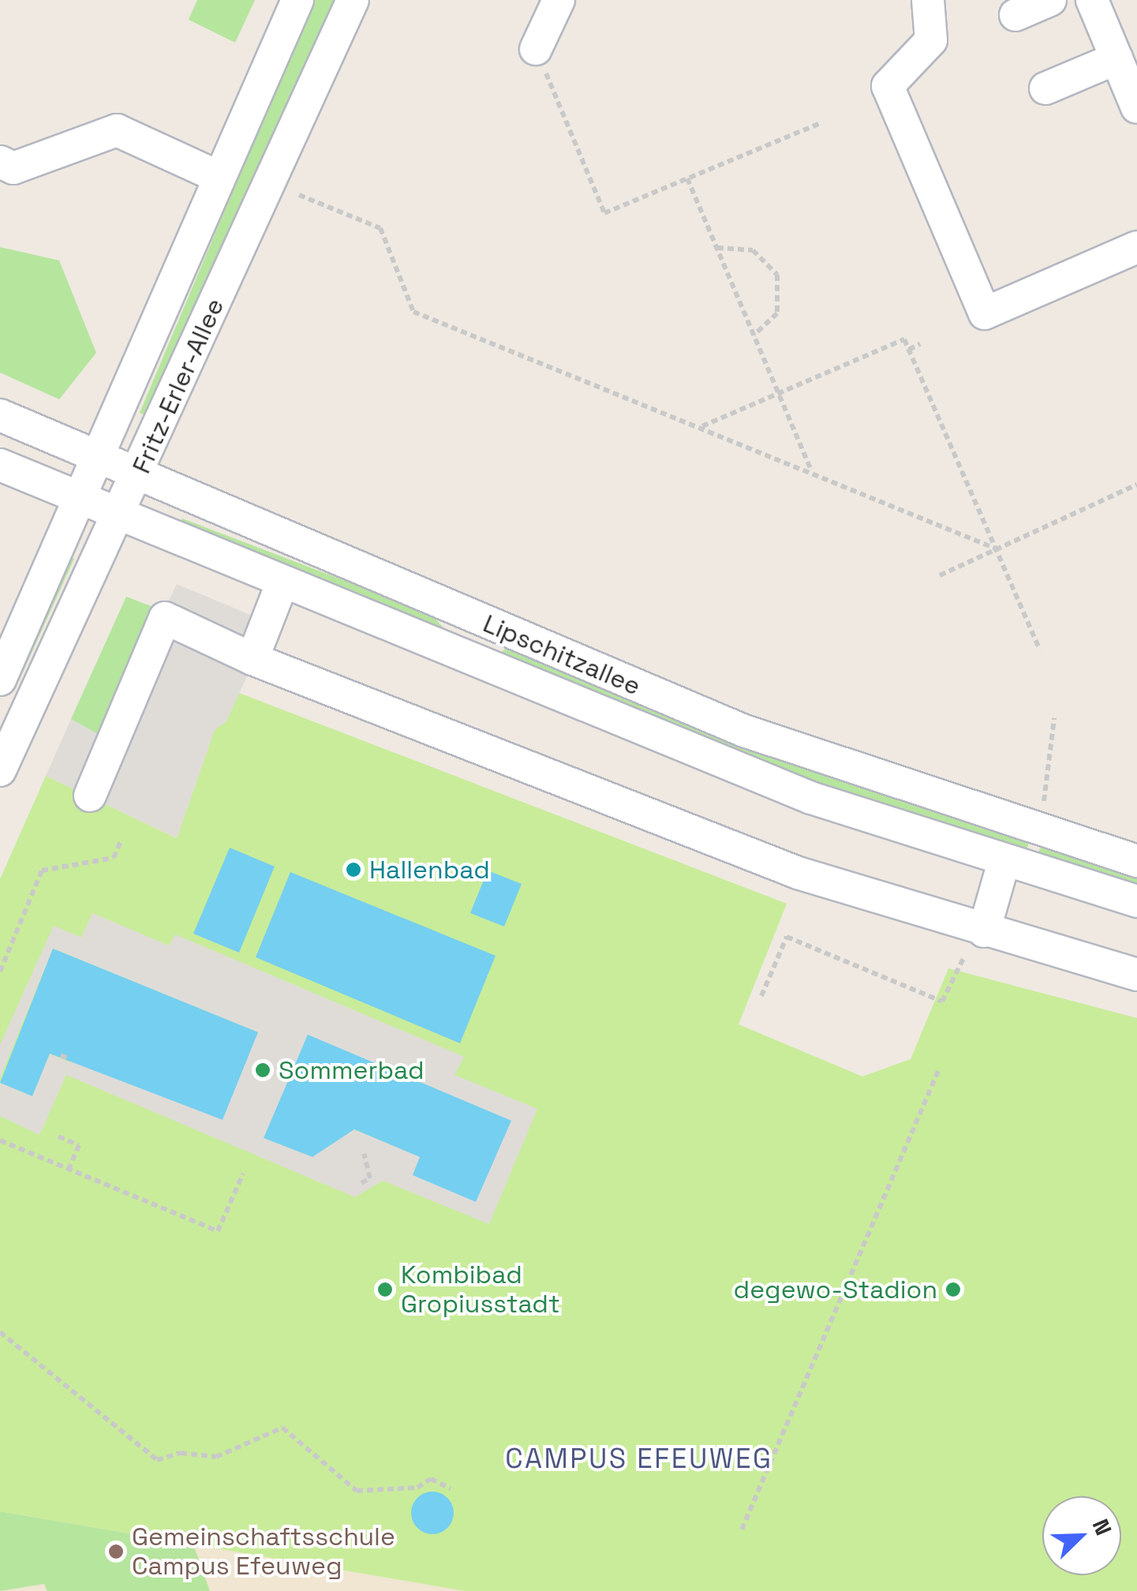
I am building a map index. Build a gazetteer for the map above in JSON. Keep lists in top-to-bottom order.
{
  "streets": {
    "street": ["Fritz-Erler-Allee", "Lipschitzallee"]
  },
  "crossings": [
    ["Fritz-Erler-Allee", "Lipschitzallee"]
  ],
  "districts": ["CAMPUS EFEUWEG"],
  "places": [
    "Hallenbad",
    "Sommerbad",
    "Kombibad Gropiusstadt",
    "degewo-Stadion",
    "Gemeinschaftsschule Campus Efeuweg"
  ],
  "north": "top right"
}
